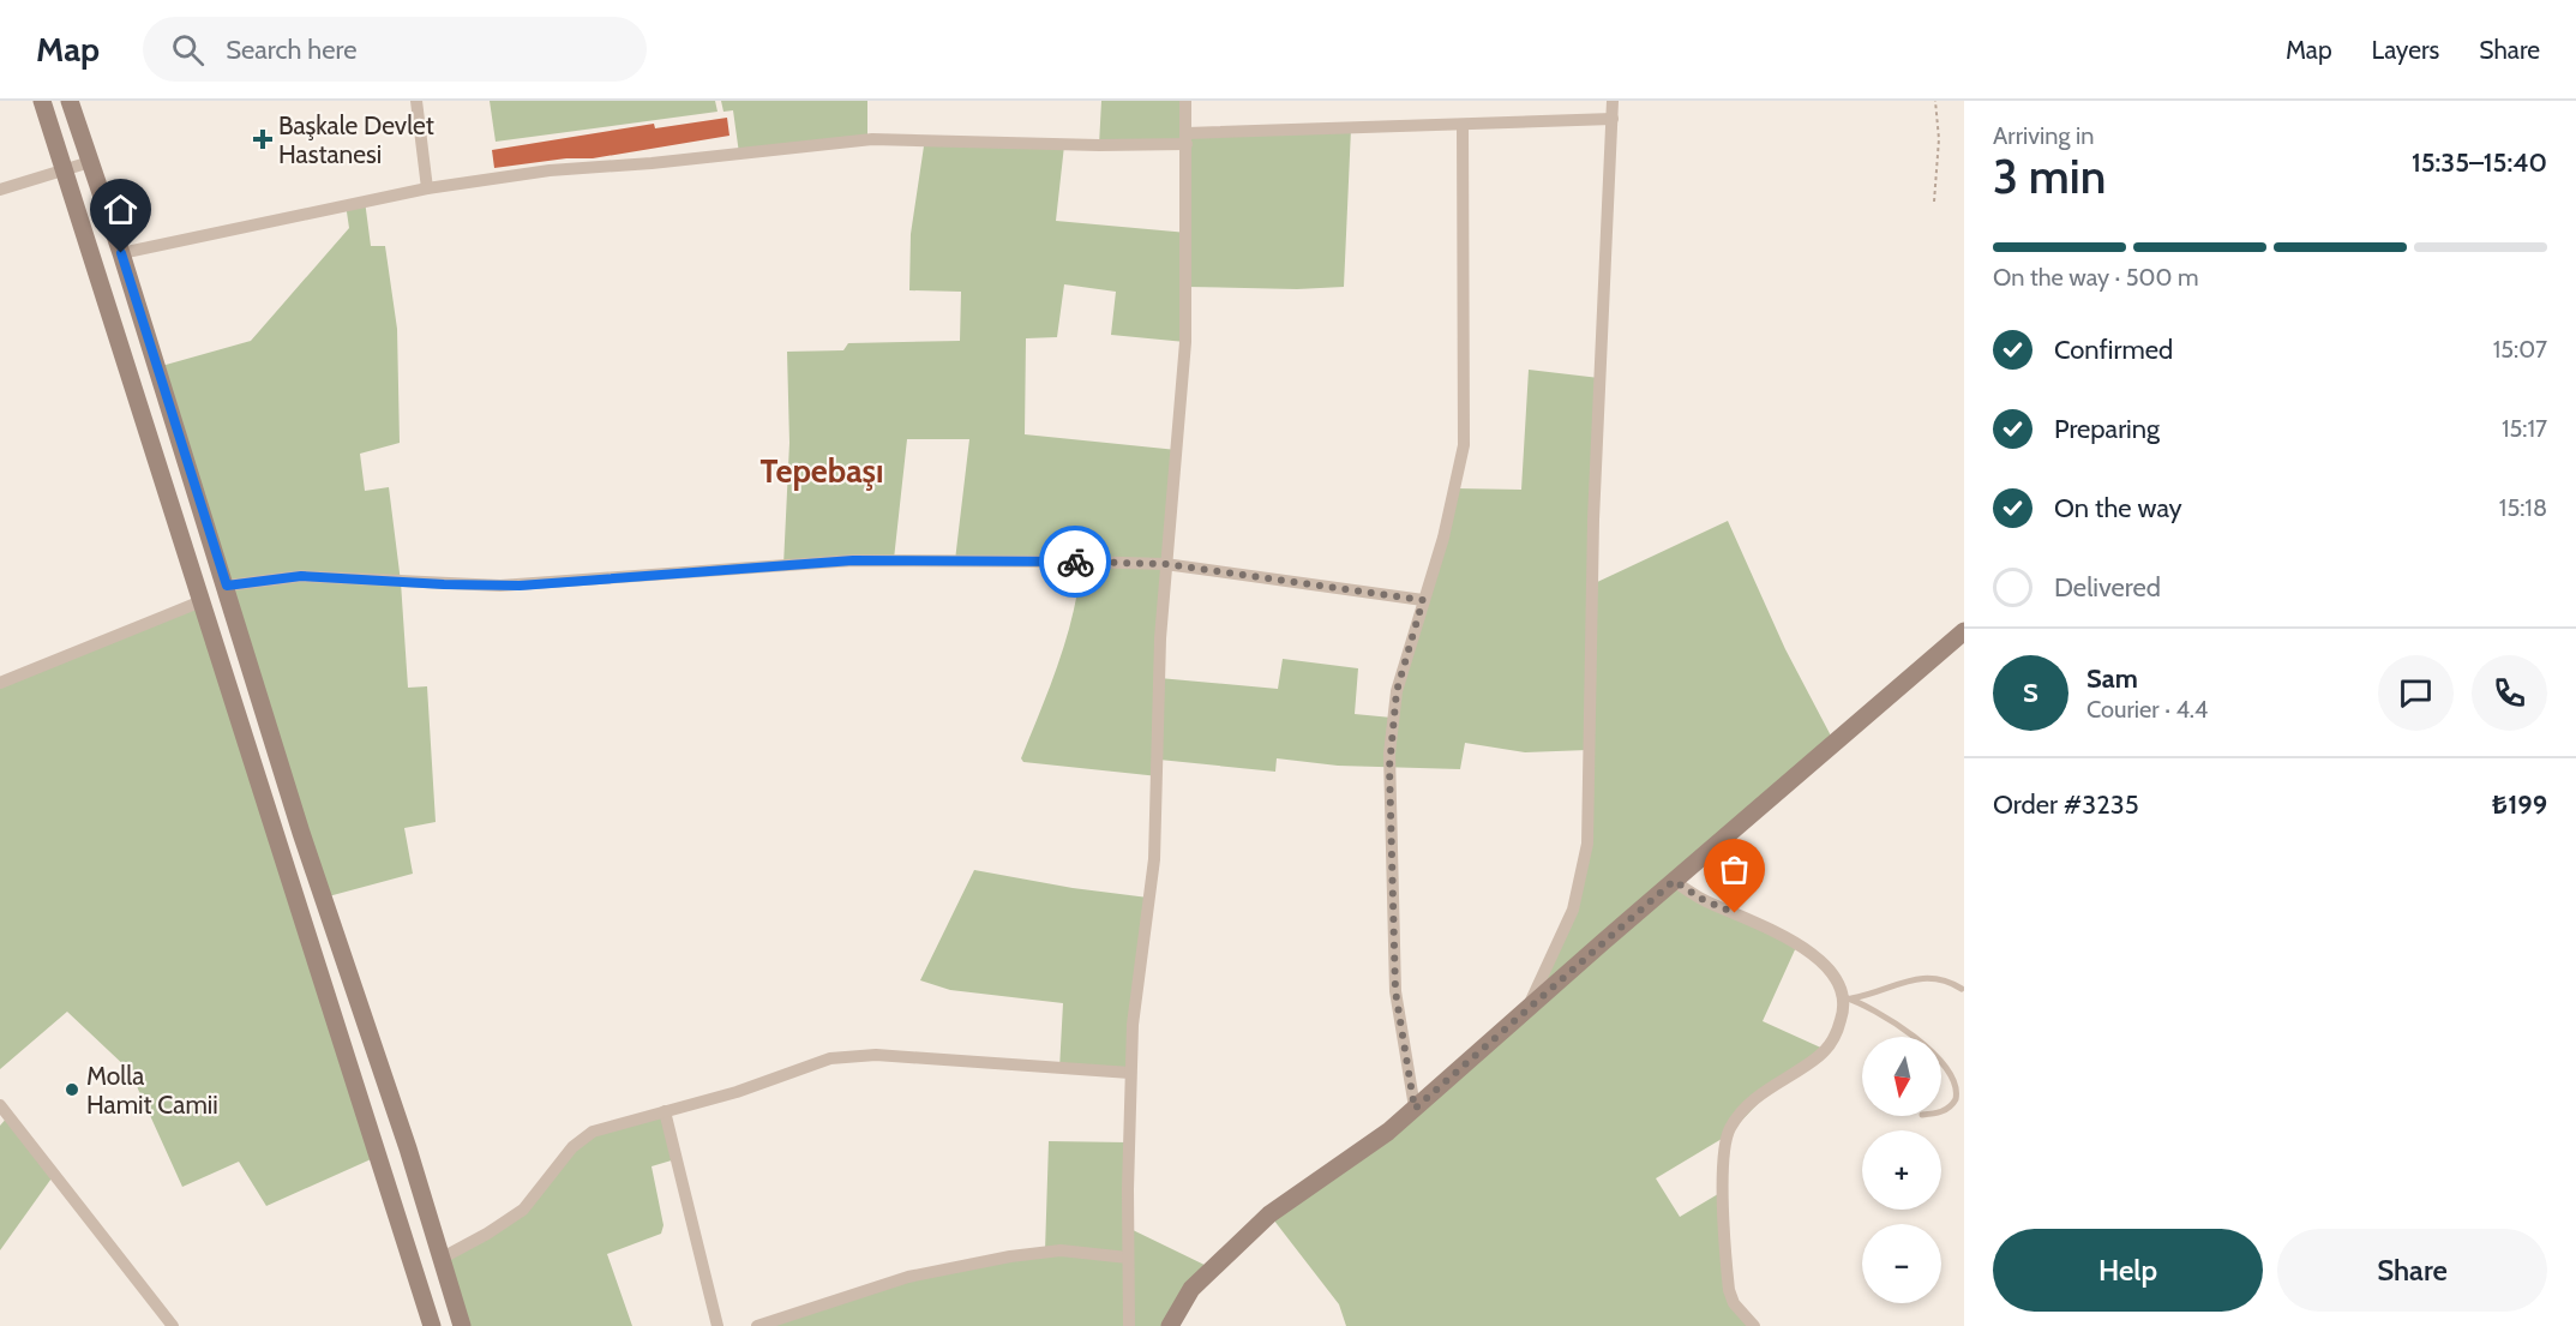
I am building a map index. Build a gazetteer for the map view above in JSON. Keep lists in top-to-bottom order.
{
  "districts": ["Tepebaşı"],
  "places": {
    "health": ["Başkale Devlet Hastanesi"],
    "other": ["Molla Hamit Camii"]
  },
  "north": "bottom",
  "page": {
    "header": "Map",
    "search": "Search here",
    "nav": ["Map", "Layers", "Share"],
    "heading": ["3 min", "Arriving in", "15:35–15:40"],
    "panel": [
      "Sam",
      "Courier · 4.4",
      "Order #3235",
      "₺199"
    ],
    "bar": "On the way · 500 m",
    "list": [
      ["Confirmed", "15:07"],
      ["Preparing", "15:17"],
      ["On the way", "15:18"],
      "Delivered"
    ],
    "round": "S",
    "map_buttons": ["+", "−"],
    "buttons": ["Help", "Share"]
  }
}
